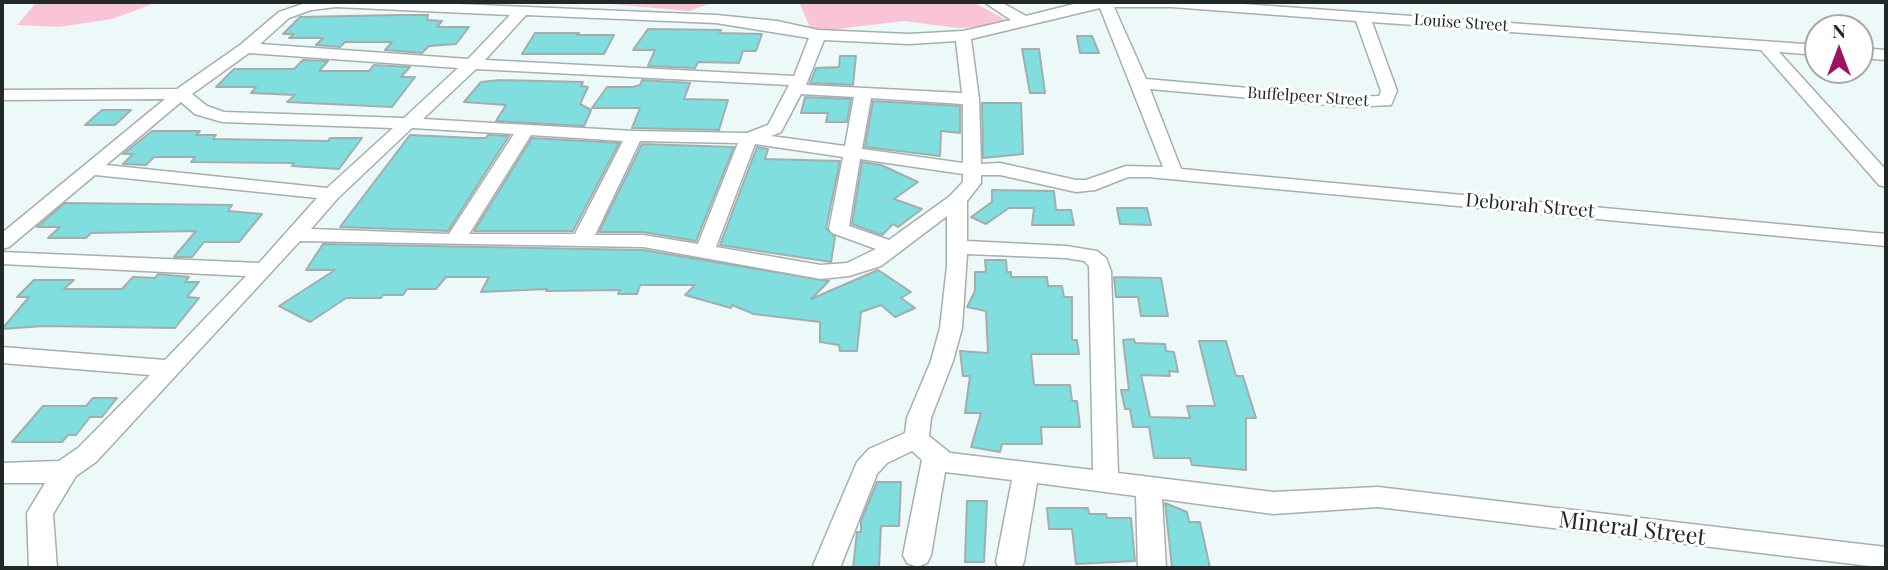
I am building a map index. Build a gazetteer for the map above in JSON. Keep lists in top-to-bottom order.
{
  "streets": {
    "street": [
      "Louise Street",
      "Buffelpeer Street",
      "Deborah Street",
      "Mineral Street"
    ]
  },
  "crossings": [
    ["Louise Street", "Buffelpeer Street"],
    ["Louise Street", "Deborah Street"]
  ],
  "north": "top"
}
